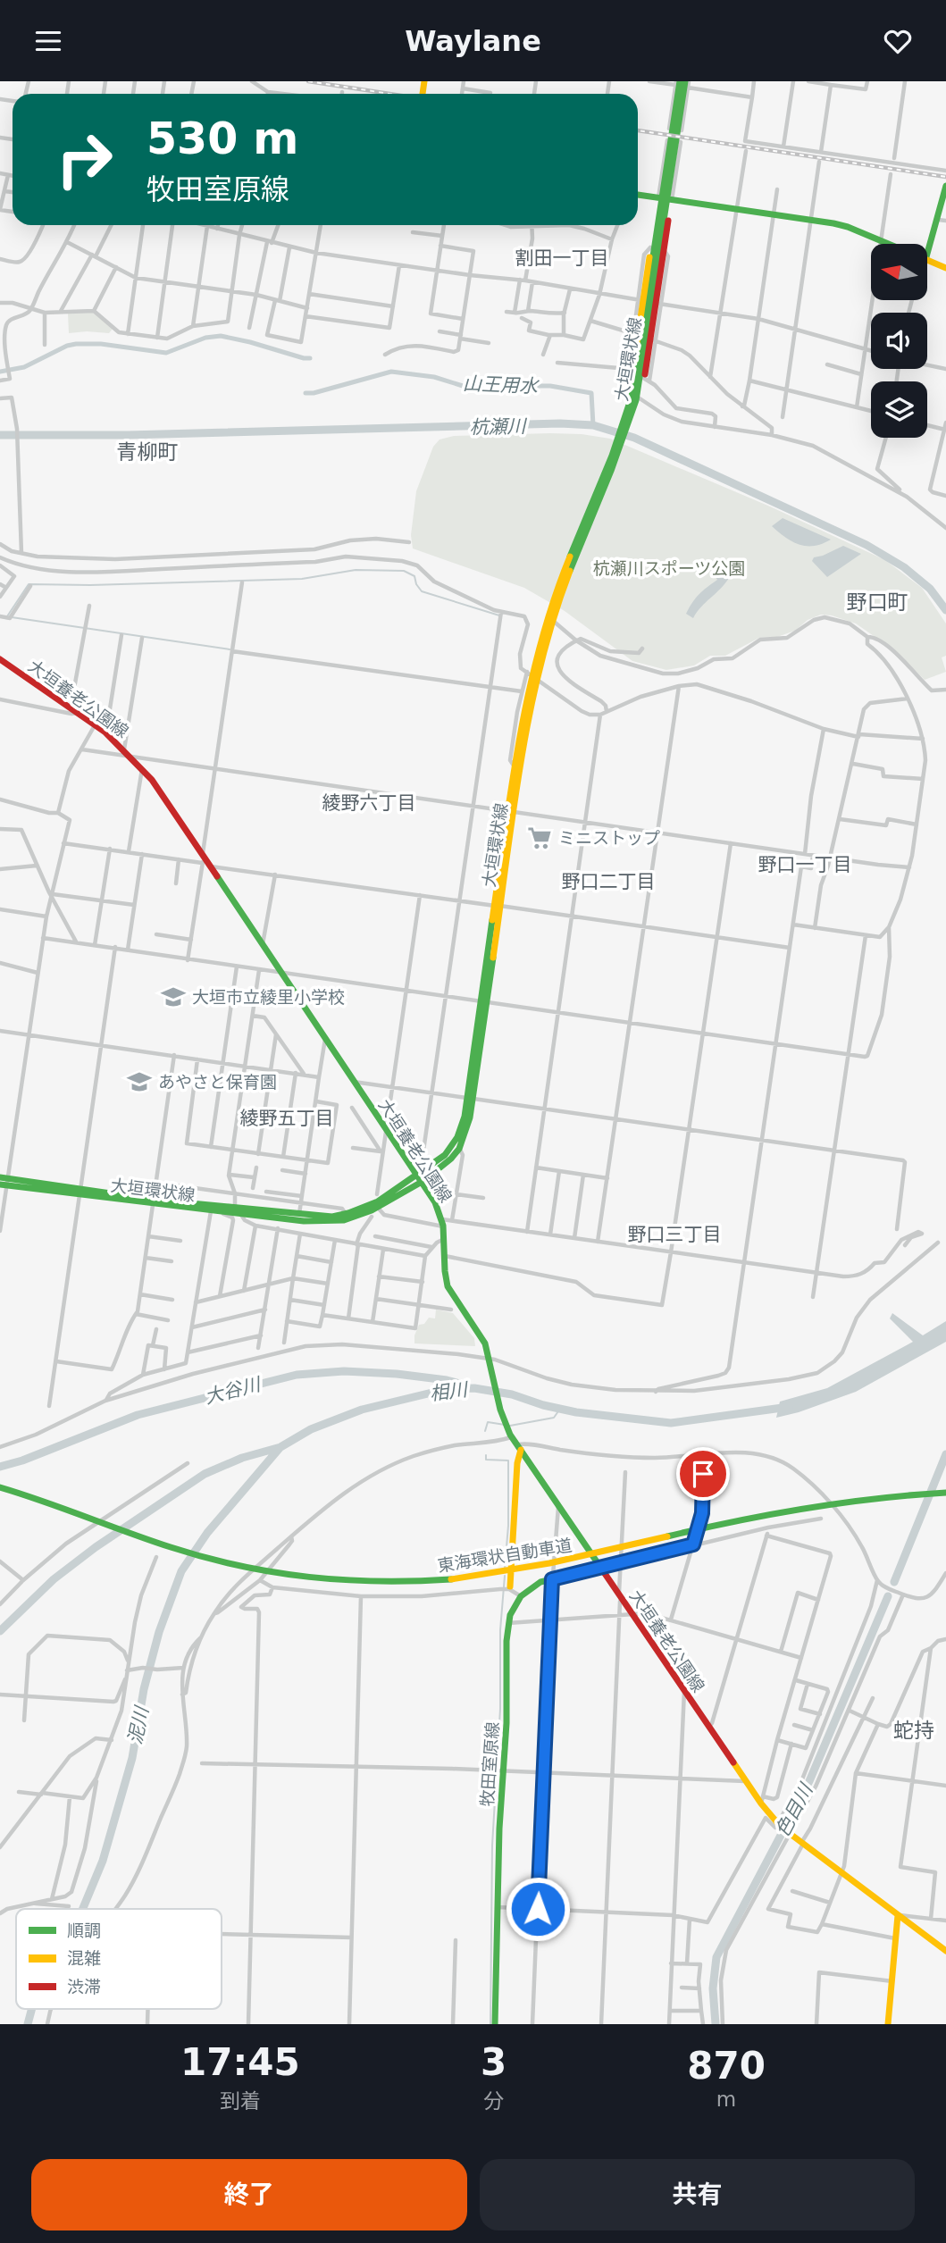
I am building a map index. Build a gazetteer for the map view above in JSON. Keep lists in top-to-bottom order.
{
  "streets": {
    "main road": [
      "大垣環状線",
      "大垣養老公園線",
      "東海環状自動車道",
      "牧田室原線"
    ]
  },
  "crossings": [
    ["大垣環状線", "大垣養老公園線"]
  ],
  "districts": [
    "割田一丁目",
    "青柳町",
    "野口町",
    "綾野六丁目",
    "野口一丁目",
    "野口二丁目",
    "綾野五丁目",
    "野口三丁目",
    "蛇持"
  ],
  "water": [
    "山王用水",
    "杭瀬川",
    "大谷川",
    "相川",
    "泥川",
    "色目川"
  ],
  "parks": ["杭瀬川スポーツ公園"],
  "places": {
    "supermarket": ["ミニストップ"],
    "school or university": ["大垣市立綾里小学校", "あやさと保育園"]
  },
  "legend": ["順調", "混雑", "渋滞"],
  "north": "left",
  "page": {
    "header": "Waylane",
    "turn": ["530 m", "牧田室原線"],
    "eta": [
      "17:45",
      "到着",
      "3",
      "分",
      "870",
      "m"
    ],
    "buttons": ["終了", "共有"]
  }
}
